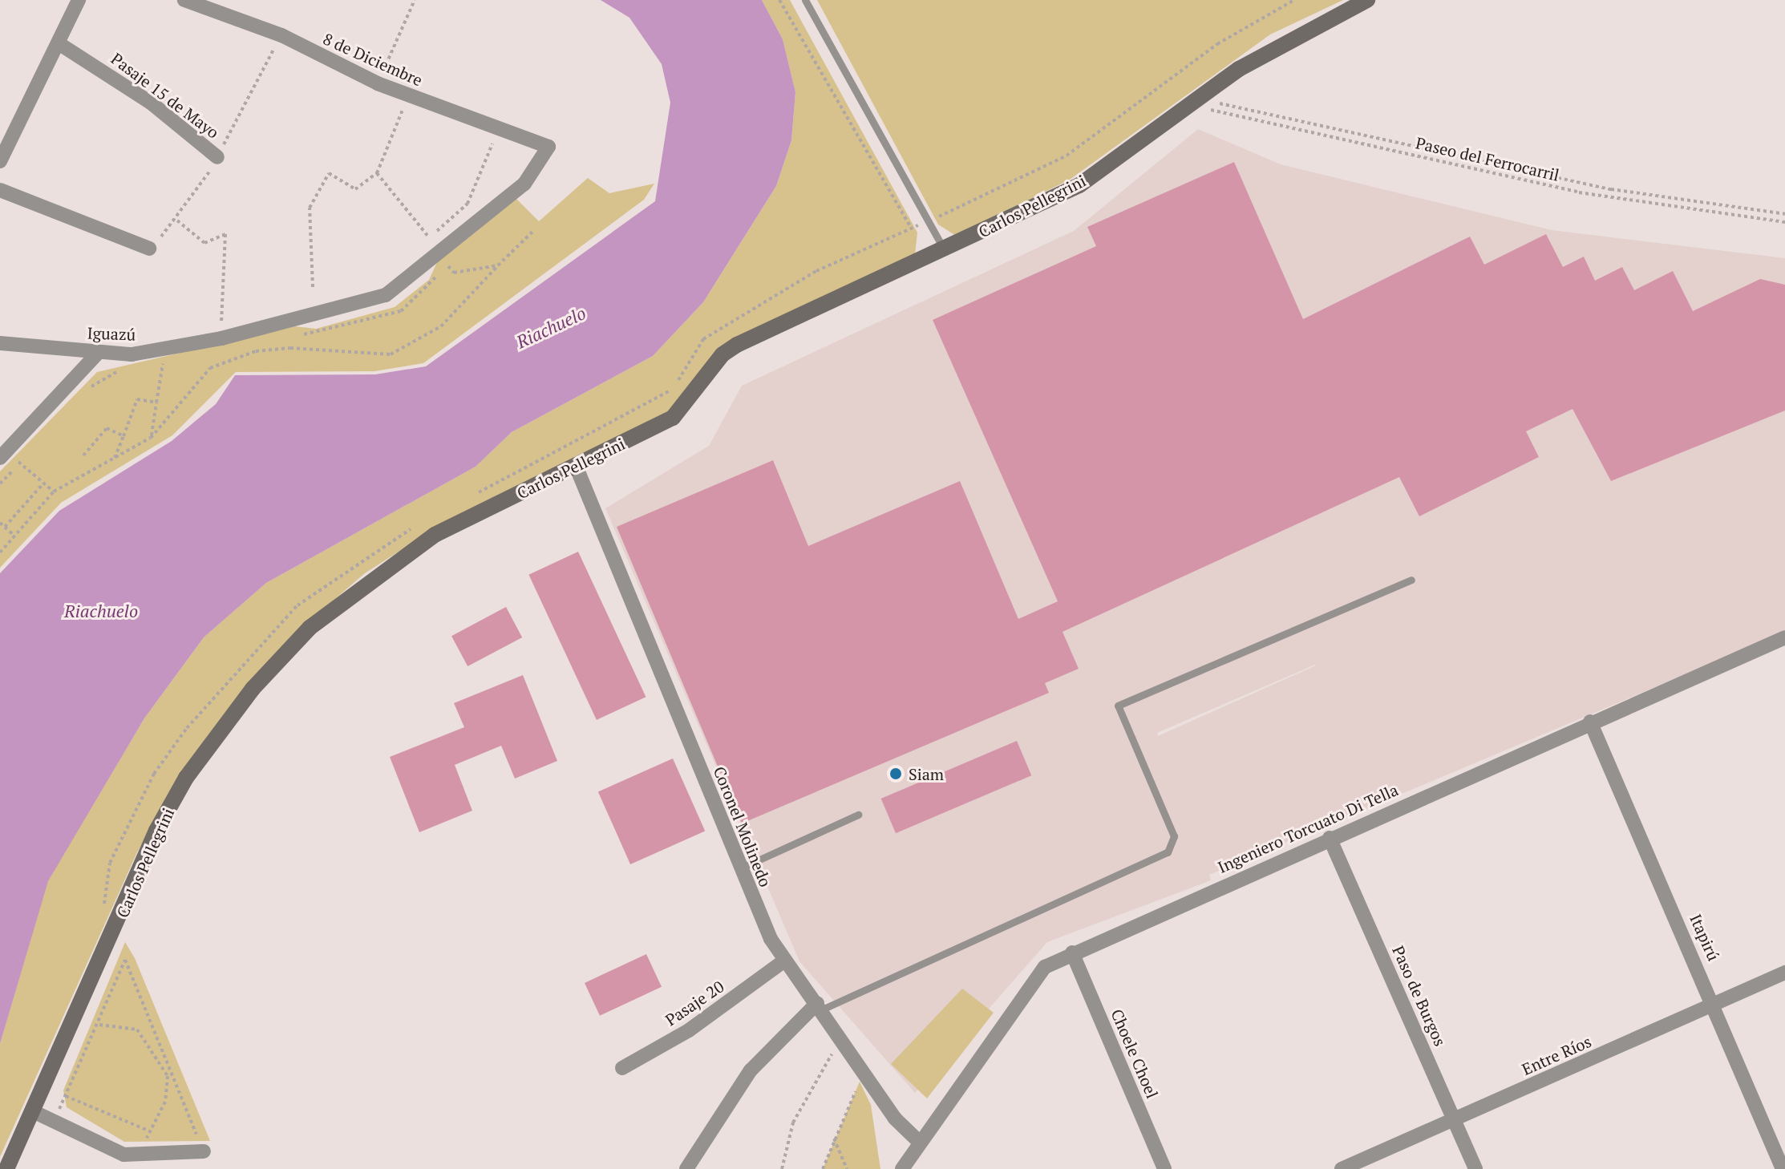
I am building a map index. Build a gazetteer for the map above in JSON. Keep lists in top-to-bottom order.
{
  "streets": {
    "street": [
      "8 de Diciembre",
      "Pasaje 15 de Mayo",
      "Carlos Pellegrini",
      "Iguazú",
      "Coronel Molinedo",
      "Ingeniero Torcuato Di Tella",
      "Itapirú",
      "Paso de Burgos",
      "Pasaje 20",
      "Choele Choel",
      "Entre Ríos"
    ],
    "path": ["Paseo del Ferrocarril"]
  },
  "crossings": [
    ["8 de Diciembre", "Iguazú"],
    ["Paseo del Ferrocarril", "Carlos Pellegrini"],
    ["Carlos Pellegrini", "Coronel Molinedo"],
    ["Coronel Molinedo", "Ingeniero Torcuato Di Tella"],
    ["Coronel Molinedo", "Pasaje 20"],
    ["Ingeniero Torcuato Di Tella", "Itapirú"],
    ["Ingeniero Torcuato Di Tella", "Paso de Burgos"],
    ["Ingeniero Torcuato Di Tella", "Choele Choel"],
    ["Itapirú", "Entre Ríos"],
    ["Paso de Burgos", "Entre Ríos"]
  ],
  "water": ["Riachuelo"],
  "places": ["Siam"]
}
